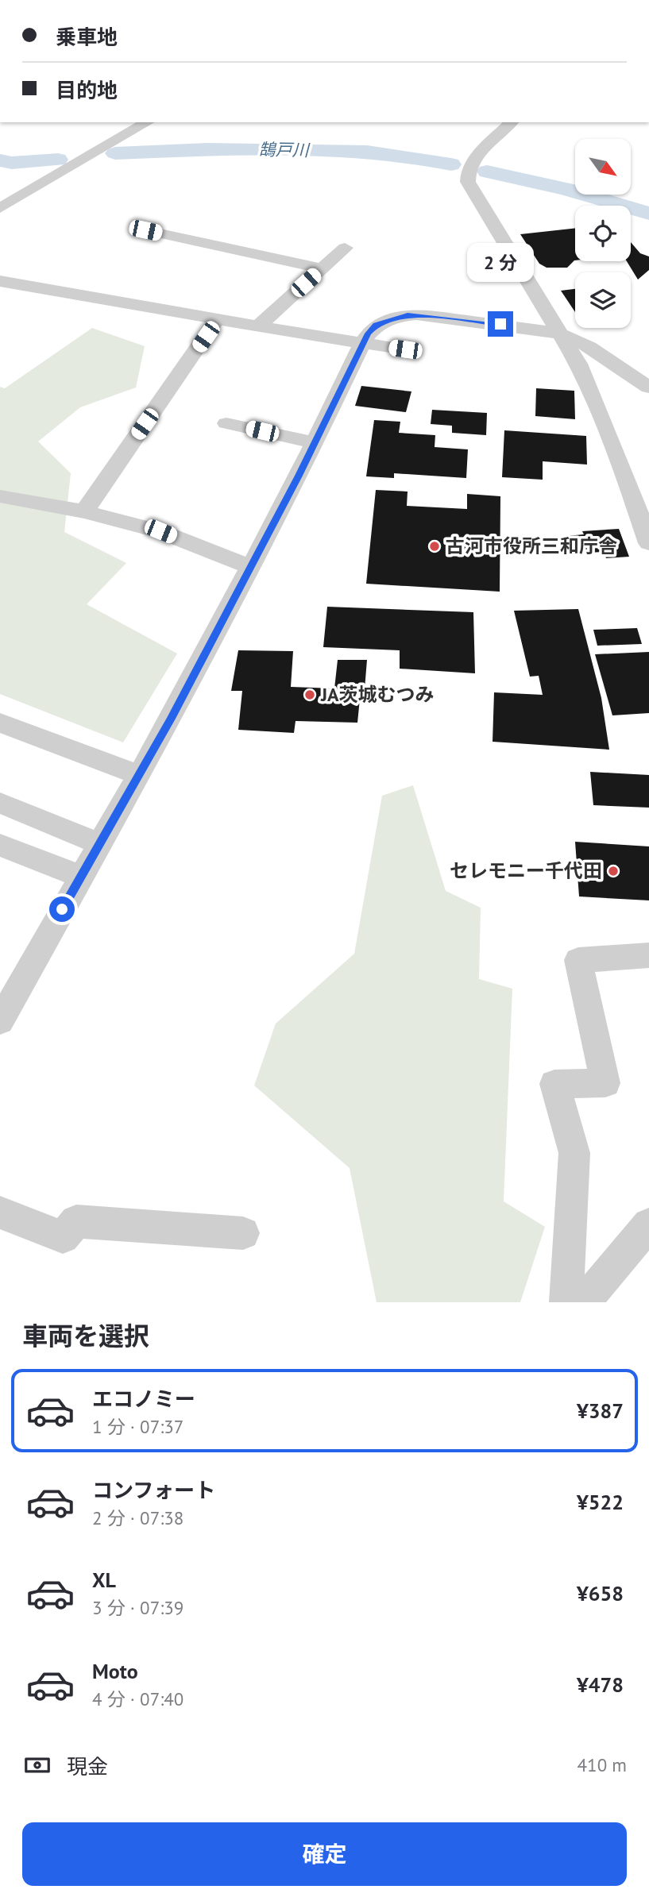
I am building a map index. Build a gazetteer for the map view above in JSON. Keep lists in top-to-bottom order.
{
  "water": ["鵠戸川"],
  "places": ["古河市役所三和庁舎", "JA茨城むつみ", "セレモニー千代田"],
  "north": "bottom right",
  "page": {
    "banner": ["乗車地", "目的地"],
    "bubble": "2 分",
    "heading": "車両を選択",
    "list": [
      {
        "name": "エコノミー",
        "note": "1 分 · 07:37",
        "value": "¥387"
      },
      {
        "name": "コンフォート",
        "note": "2 分 · 07:38",
        "value": "¥522"
      },
      {
        "name": "XL",
        "note": "3 分 · 07:39",
        "value": "¥658"
      },
      {
        "name": "Moto",
        "note": "4 分 · 07:40",
        "value": "¥478"
      }
    ],
    "pay": ["現金", "410 m"],
    "buttons": "確定"
  }
}
